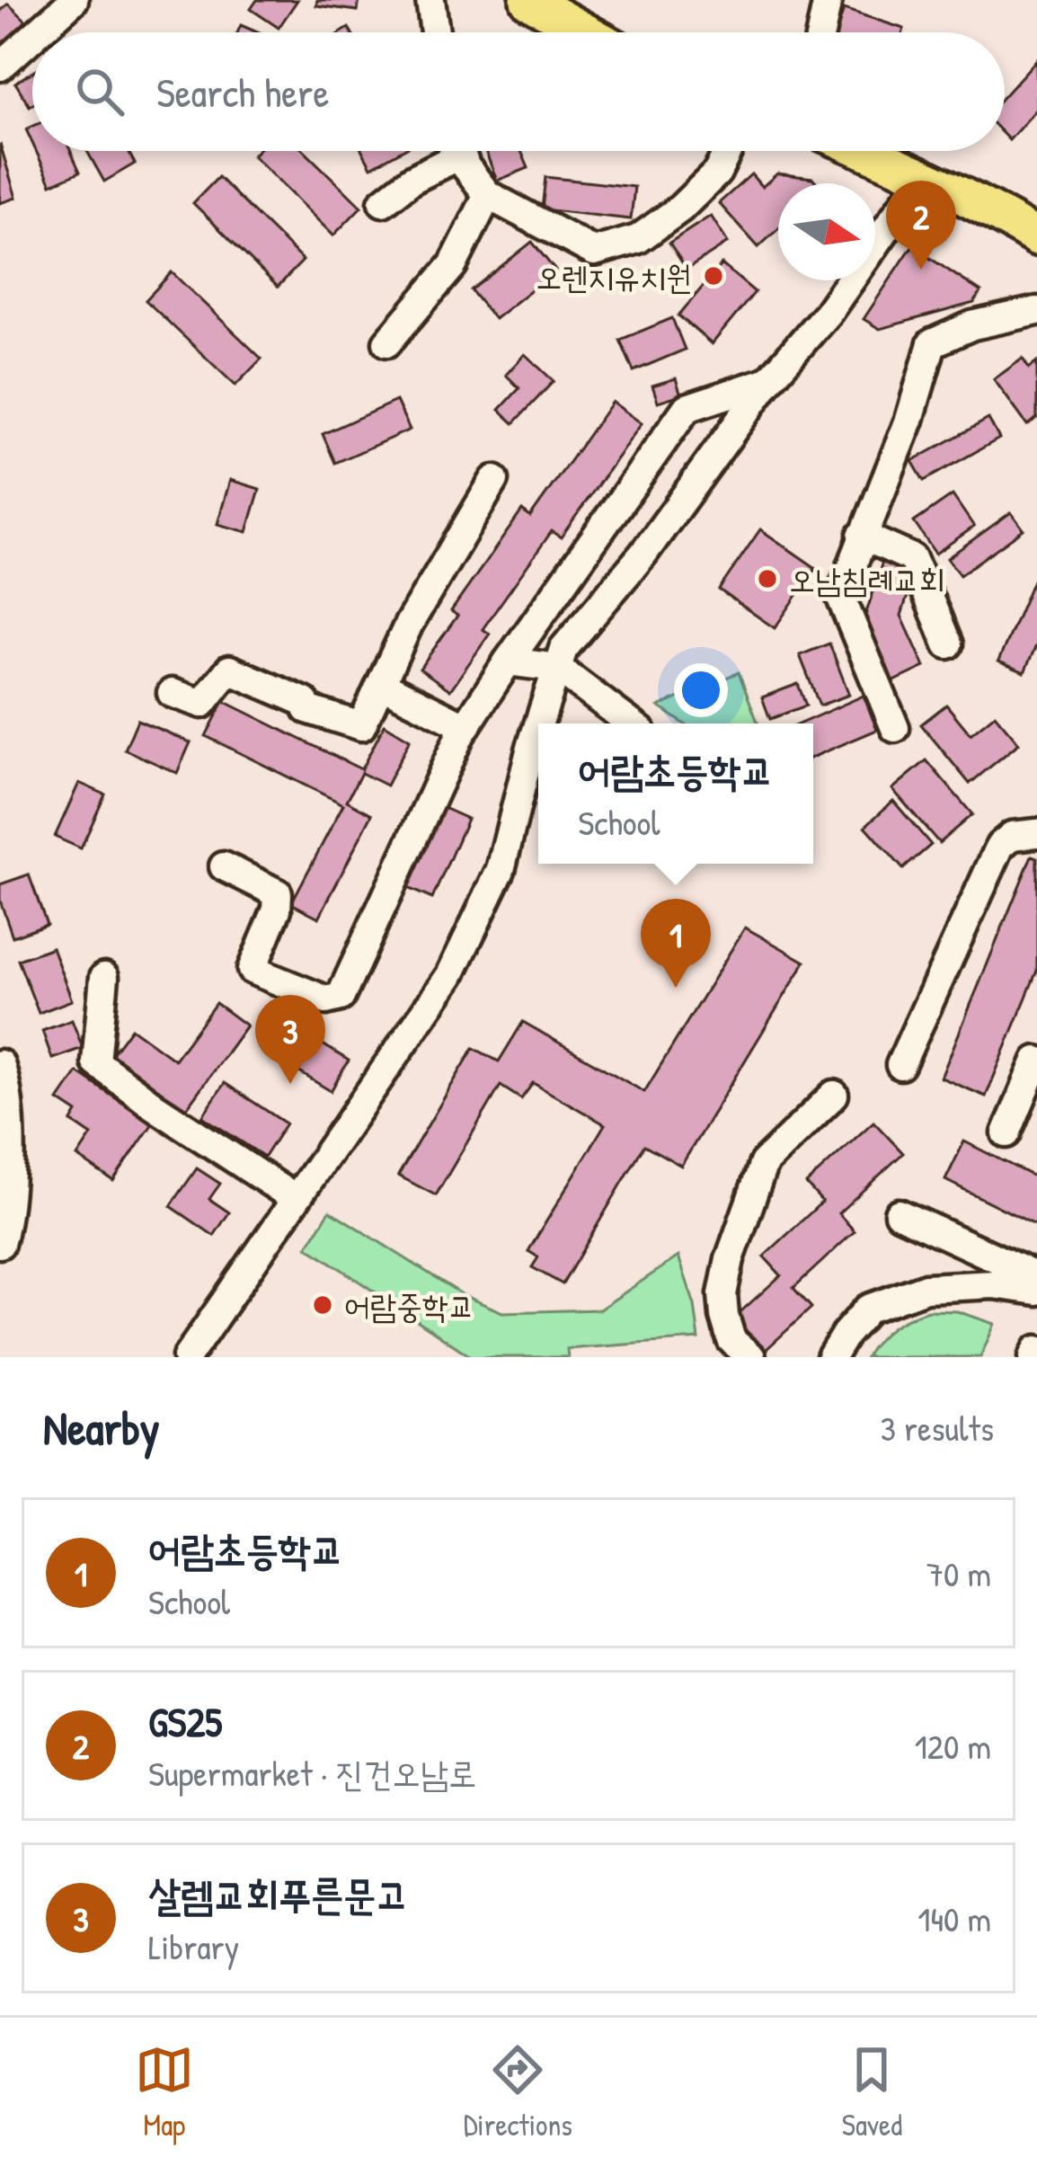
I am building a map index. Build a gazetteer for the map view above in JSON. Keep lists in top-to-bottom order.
{
  "places": ["오렌지유치원", "오남침례교회", "어람중학교"],
  "north": "right",
  "page": {
    "search": "Search here",
    "pins": ["2", "1", "3"],
    "popup": ["어람초등학교", "School"],
    "heading": ["Nearby", "3 results"],
    "list": [
      {
        "mark": "1",
        "name": "어람초등학교",
        "note": "School",
        "value": "70 m"
      },
      {
        "mark": "2",
        "name": "GS25",
        "note": "Supermarket · 진건오남로",
        "value": "120 m"
      },
      {
        "mark": "3",
        "name": "살렘교회푸른문고",
        "note": "Library",
        "value": "140 m"
      }
    ],
    "nav": ["Map", "Directions", "Saved"]
  }
}
